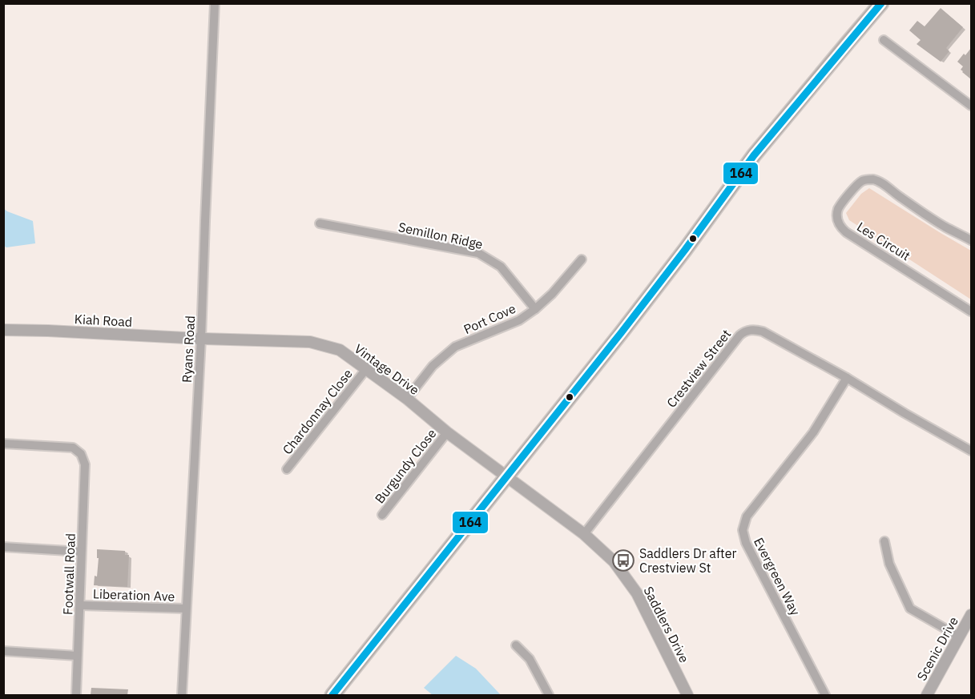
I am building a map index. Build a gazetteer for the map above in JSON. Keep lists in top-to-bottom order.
{
  "streets": {
    "street": [
      "Semillon Ridge",
      "Les Circuit",
      "Port Cove",
      "Kiah Road",
      "Ryans Road",
      "Crestview Street",
      "Vintage Drive",
      "Chardonnay Close",
      "Burgundy Close",
      "Footwall Road",
      "Evergreen Way",
      "Liberation Ave",
      "Saddlers Drive",
      "Scenic Drive"
    ]
  },
  "crossings": [
    ["Semillon Ridge", "Port Cove"],
    ["Port Cove", "Vintage Drive"],
    ["Kiah Road", "Ryans Road"],
    ["Kiah Road", "Vintage Drive"],
    ["Ryans Road", "Vintage Drive"],
    ["Ryans Road", "Liberation Ave"],
    ["Crestview Street", "Evergreen Way"],
    ["Crestview Street", "Saddlers Drive"],
    ["Vintage Drive", "Chardonnay Close"],
    ["Vintage Drive", "Burgundy Close"],
    ["Vintage Drive", "Saddlers Drive"],
    ["Footwall Road", "Liberation Ave"]
  ],
  "places": {
    "bus stop": ["Saddlers Dr after Crestview St"]
  },
  "lines": ["transit line 164"]
}
